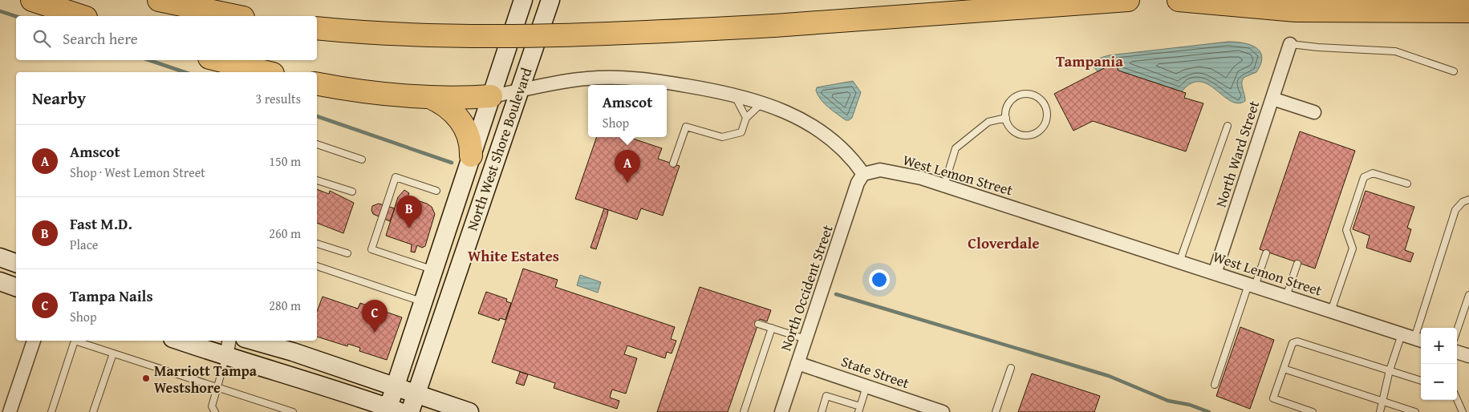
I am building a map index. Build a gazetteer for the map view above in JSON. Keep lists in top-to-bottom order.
{
  "streets": {
    "main road": ["North West Shore Boulevard"],
    "street": [
      "North Ward Street",
      "West Lemon Street",
      "North Occident Street",
      "State Street"
    ]
  },
  "crossings": [
    ["North Ward Street", "West Lemon Street"],
    ["West Lemon Street", "North Occident Street"],
    ["North Occident Street", "State Street"]
  ],
  "districts": ["Tampania", "Cloverdale", "White Estates"],
  "places": ["Marriott Tampa Westshore"],
  "page": {
    "search": "Search here",
    "heading": ["Nearby", "3 results"],
    "popup": ["Amscot", "Shop"],
    "list": [
      {
        "mark": "A",
        "name": "Amscot",
        "note": "Shop · West Lemon Street",
        "value": "150 m"
      },
      {
        "mark": "B",
        "name": "Fast M.D.",
        "note": "Place",
        "value": "260 m"
      },
      {
        "mark": "C",
        "name": "Tampa Nails",
        "note": "Shop",
        "value": "280 m"
      }
    ],
    "pins": ["A", "B", "C"],
    "map_buttons": ["+", "−"]
  }
}
